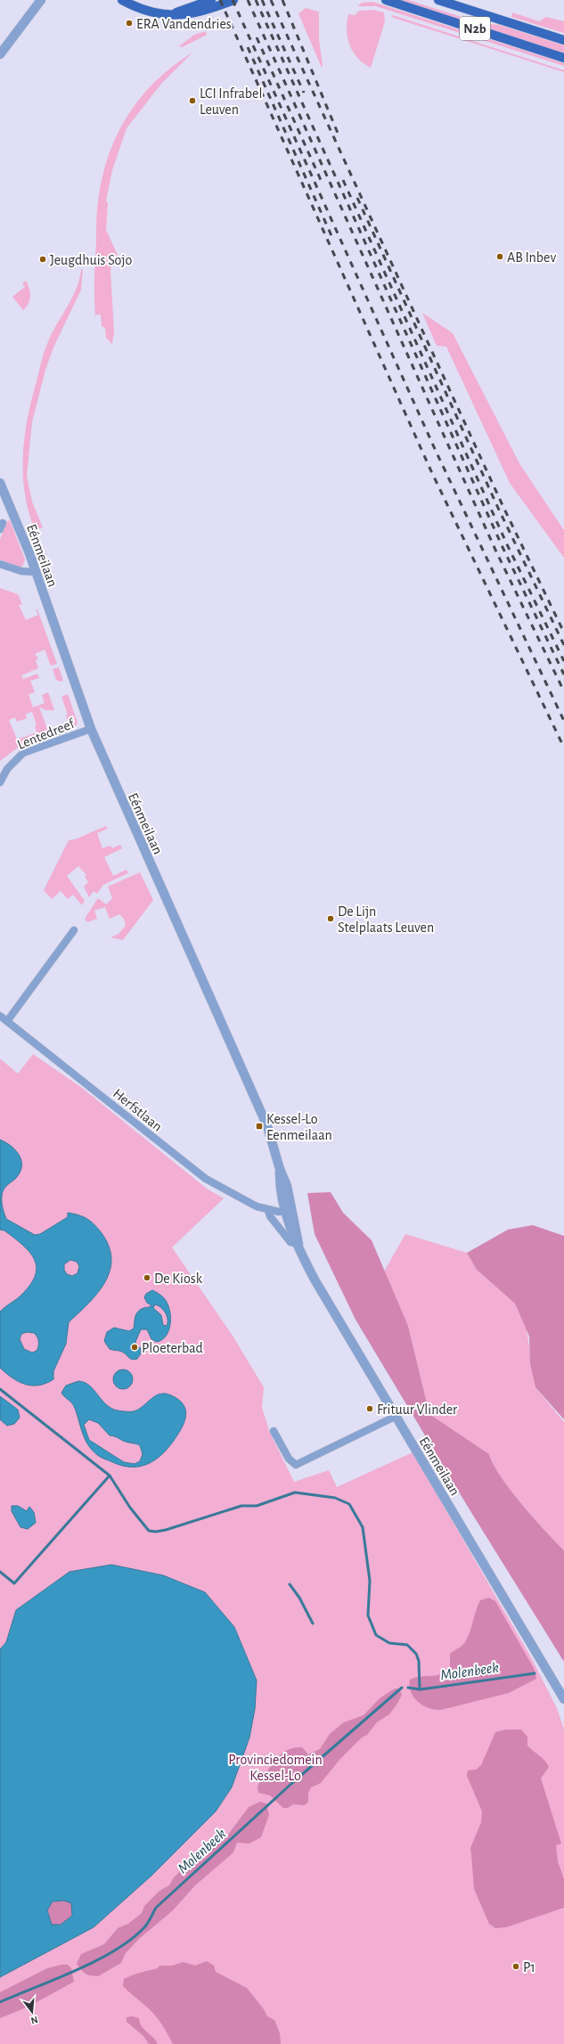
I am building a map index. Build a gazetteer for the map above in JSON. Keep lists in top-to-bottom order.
{
  "streets": {
    "main road": ["N2b"],
    "street": ["Eénmeilaan", "Lentedreef", "Herfstlaan"]
  },
  "crossings": [
    ["Eénmeilaan", "Lentedreef"],
    ["Eénmeilaan", "Herfstlaan"]
  ],
  "water": ["Molenbeek"],
  "parks": ["Provinciedomein Kessel-Lo"],
  "places": {
    "other": [
      "ERA Vandendries",
      "LCI Infrabel Leuven",
      "AB Inbev",
      "Jeugdhuis Sojo",
      "De Lijn Stelplaats Leuven",
      "De Kiosk",
      "Ploeterbad",
      "Frituur Vlinder",
      "P1"
    ],
    "transit": ["Kessel-Lo Eenmeilaan"]
  },
  "north": "bottom"
}
